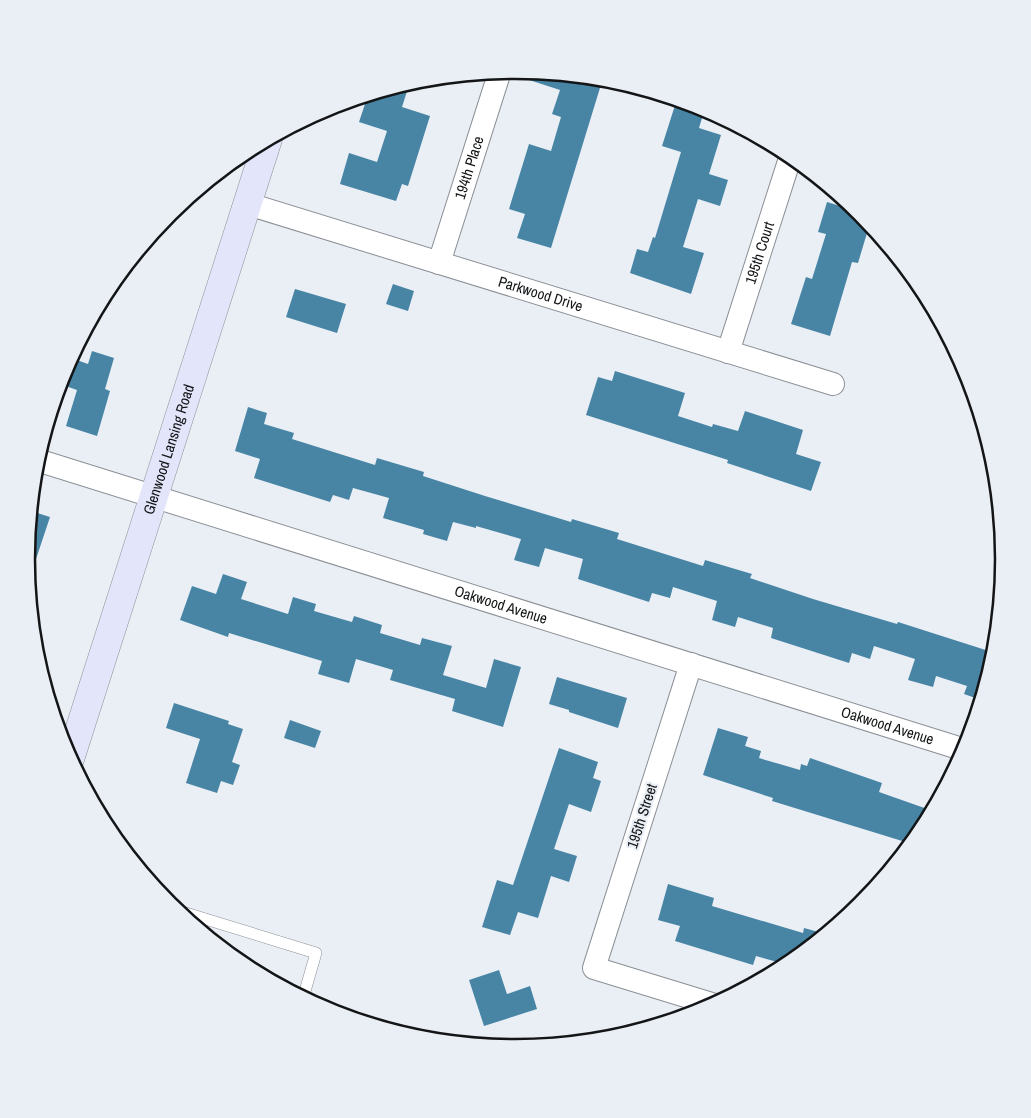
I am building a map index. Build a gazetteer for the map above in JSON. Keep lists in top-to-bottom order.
{
  "streets": {
    "main road": ["Glenwood Lansing Road"],
    "street": [
      "194th Place",
      "195th Court",
      "Parkwood Drive",
      "Oakwood Avenue",
      "195th Street"
    ]
  },
  "crossings": [
    ["194th Place", "Parkwood Drive"],
    ["195th Court", "Parkwood Drive"],
    ["Parkwood Drive", "Glenwood Lansing Road"],
    ["Glenwood Lansing Road", "Oakwood Avenue"],
    ["Oakwood Avenue", "195th Street"]
  ]
}
